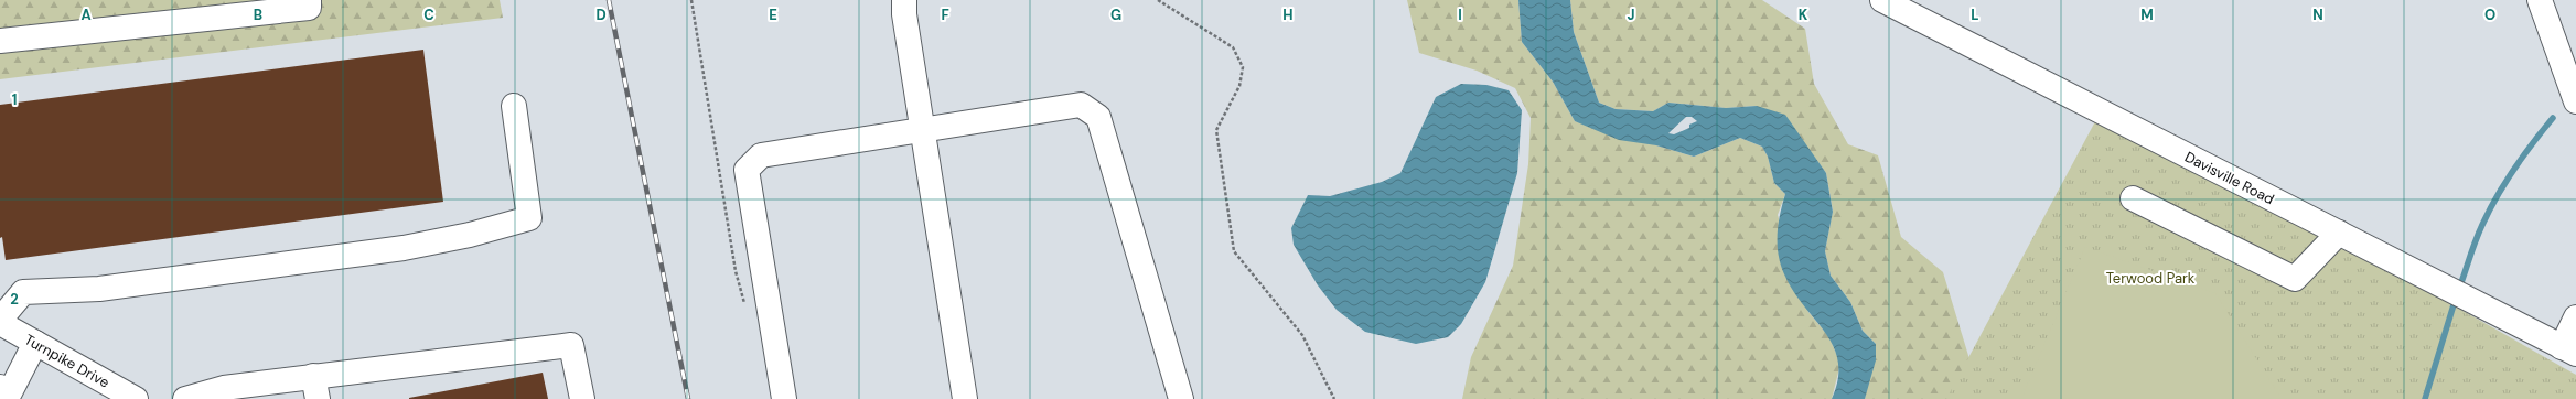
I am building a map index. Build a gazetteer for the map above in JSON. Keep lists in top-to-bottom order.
{
  "streets": {
    "street": ["Davisville Road", "Turnpike Drive"]
  },
  "parks": ["Terwood Park"],
  "grid": {
    "columns": [
      "A",
      "B",
      "C",
      "D",
      "E",
      "F",
      "G",
      "H",
      "I",
      "J",
      "K",
      "L",
      "M",
      "N",
      "O"
    ],
    "rows": ["1", "2"]
  }
}
